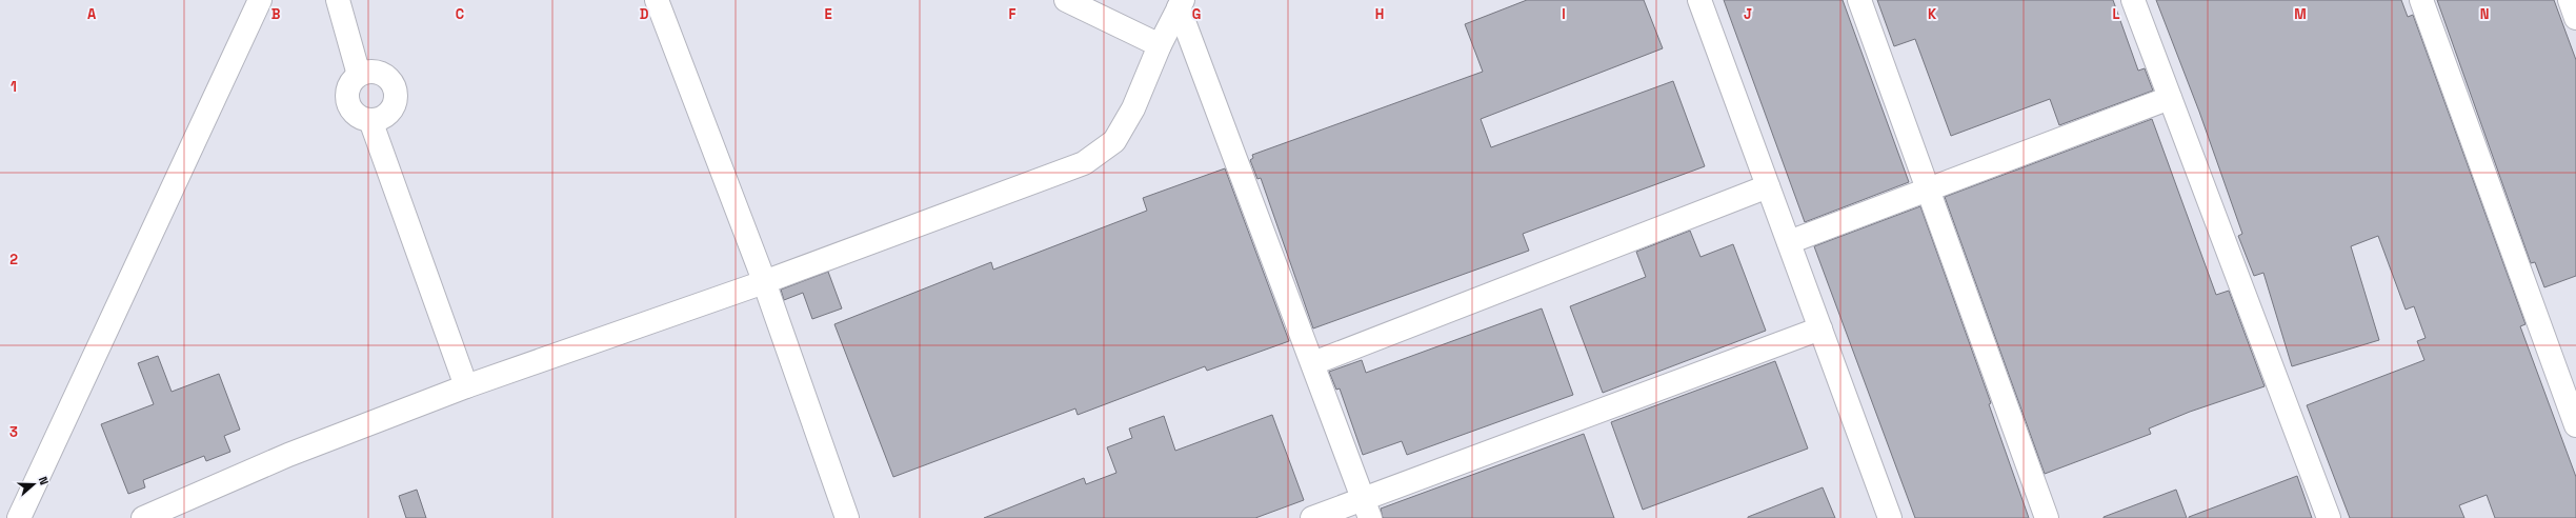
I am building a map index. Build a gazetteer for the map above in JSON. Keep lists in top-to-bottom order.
{
  "north": "right",
  "grid": {
    "columns": [
      "A",
      "B",
      "C",
      "D",
      "E",
      "F",
      "G",
      "H",
      "I",
      "J",
      "K",
      "L",
      "M",
      "N"
    ],
    "rows": ["1", "2", "3"]
  }
}
